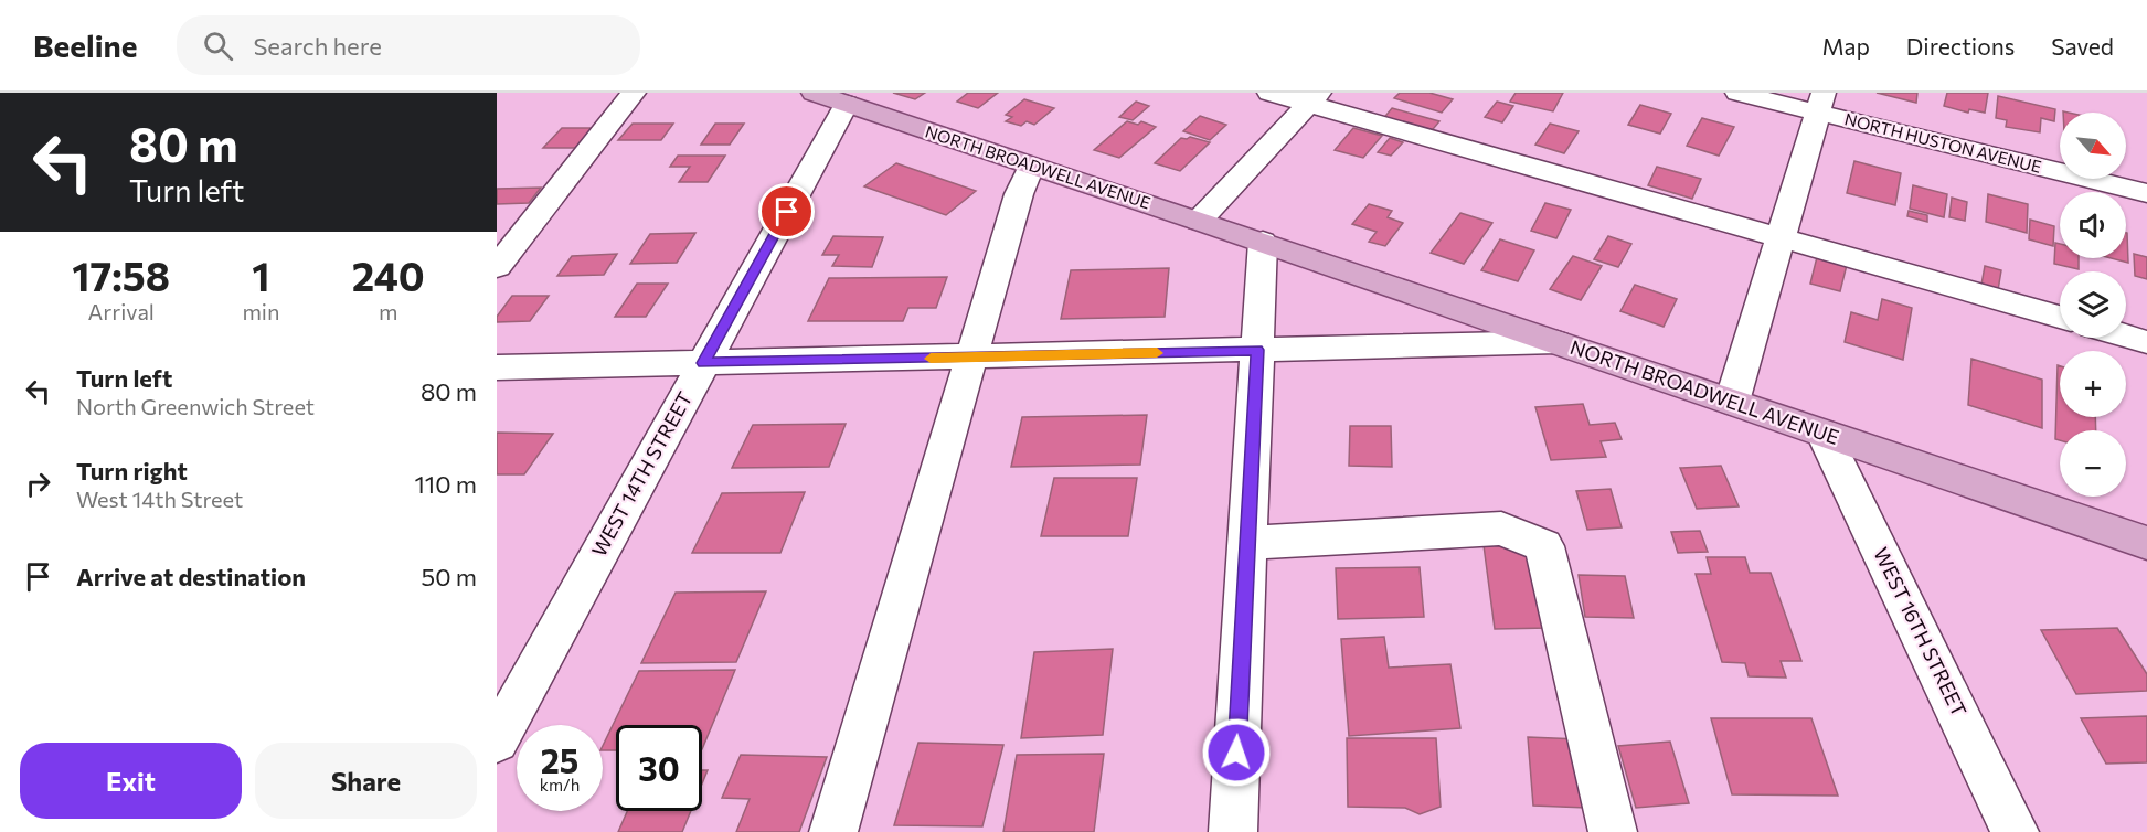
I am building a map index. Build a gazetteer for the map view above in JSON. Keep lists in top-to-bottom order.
{
  "streets": {
    "main road": ["NORTH BROADWELL AVENUE"],
    "street": ["NORTH HUSTON AVENUE", "WEST 14TH STREET", "WEST 16TH STREET"]
  },
  "crossings": [
    ["NORTH BROADWELL AVENUE", "WEST 14TH STREET"],
    ["NORTH BROADWELL AVENUE", "WEST 16TH STREET"]
  ],
  "north": "bottom right",
  "page": {
    "header": "Beeline",
    "search": "Search here",
    "nav": ["Map", "Directions", "Saved"],
    "turn": ["80 m", "Turn left"],
    "map_buttons": ["+", "−"],
    "eta": [
      "17:58",
      "Arrival",
      "1",
      "min",
      "240",
      "m"
    ],
    "list": [
      {
        "name": "Turn left",
        "note": "North Greenwich Street",
        "value": "80 m"
      },
      {
        "name": "Turn right",
        "note": "West 14th Street",
        "value": "110 m"
      },
      {
        "name": "Arrive at destination",
        "value": "50 m"
      }
    ],
    "speed": "25 km/h",
    "limit": "30",
    "buttons": ["Exit", "Share"]
  }
}
